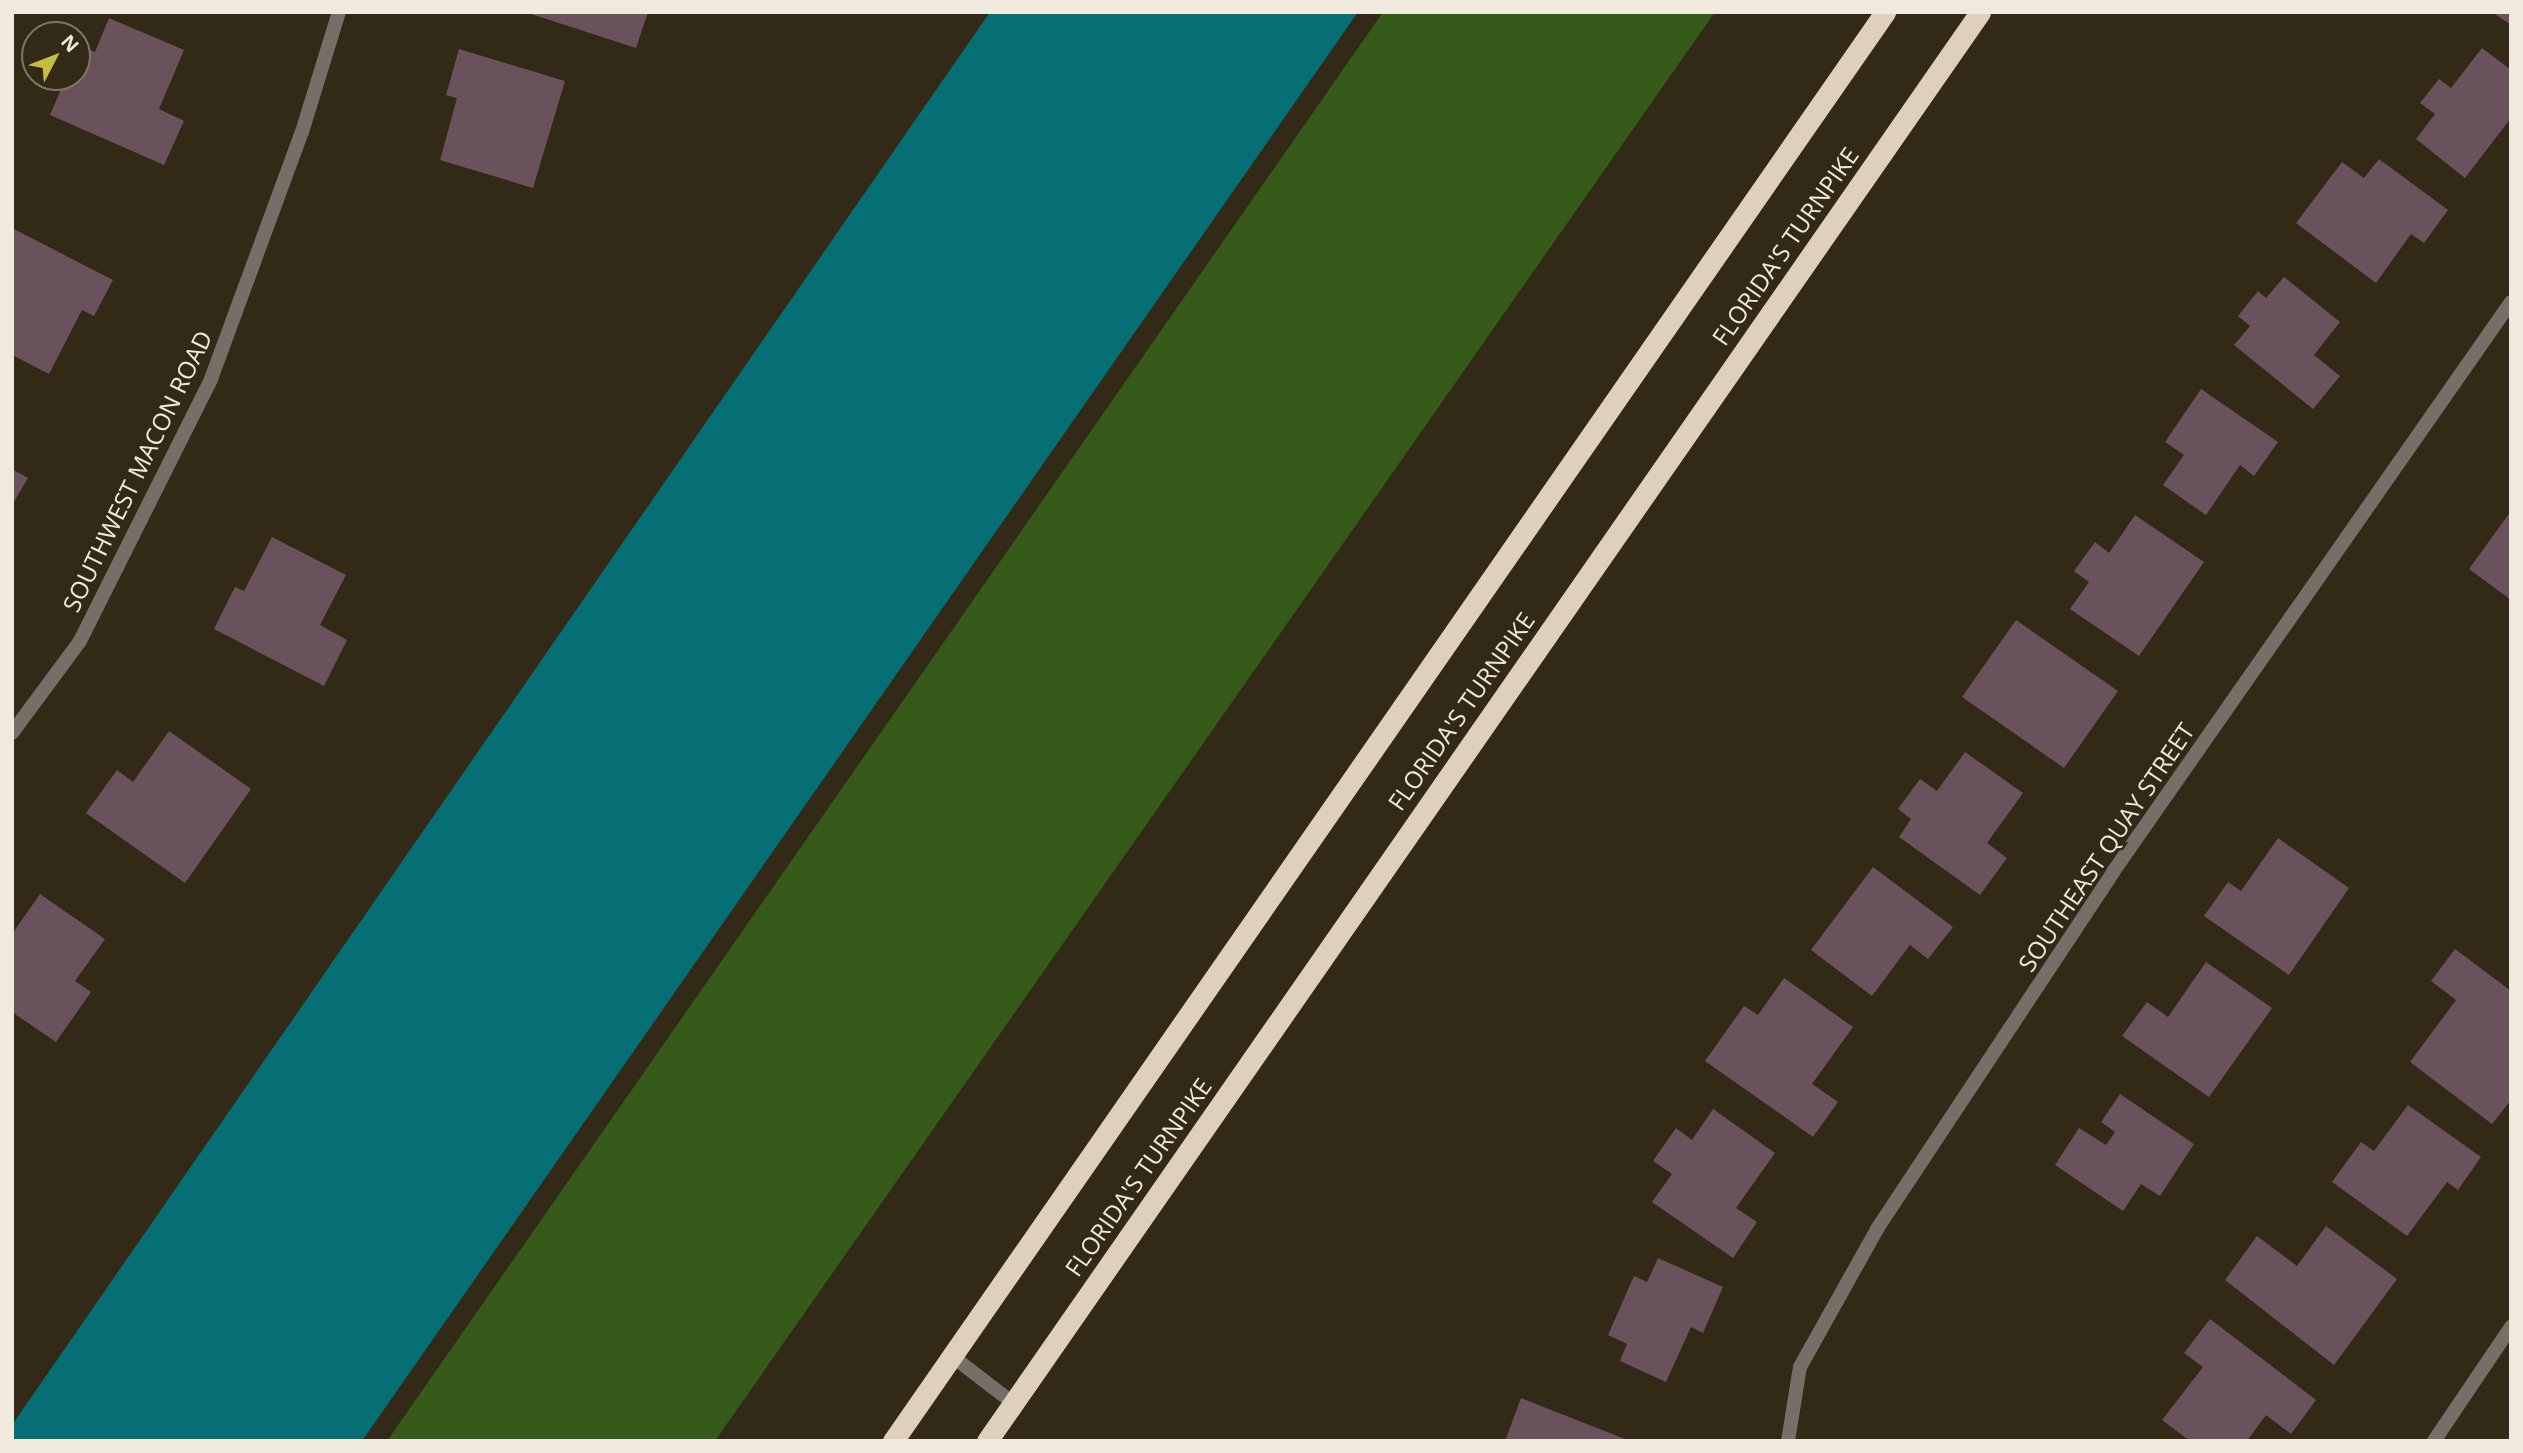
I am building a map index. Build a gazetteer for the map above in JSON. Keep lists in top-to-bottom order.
{
  "streets": {
    "highway": ["FLORIDA'S TURNPIKE"],
    "street": ["SOUTHWEST MACON ROAD", "SOUTHEAST QUAY STREET"]
  },
  "north": "top right"
}
